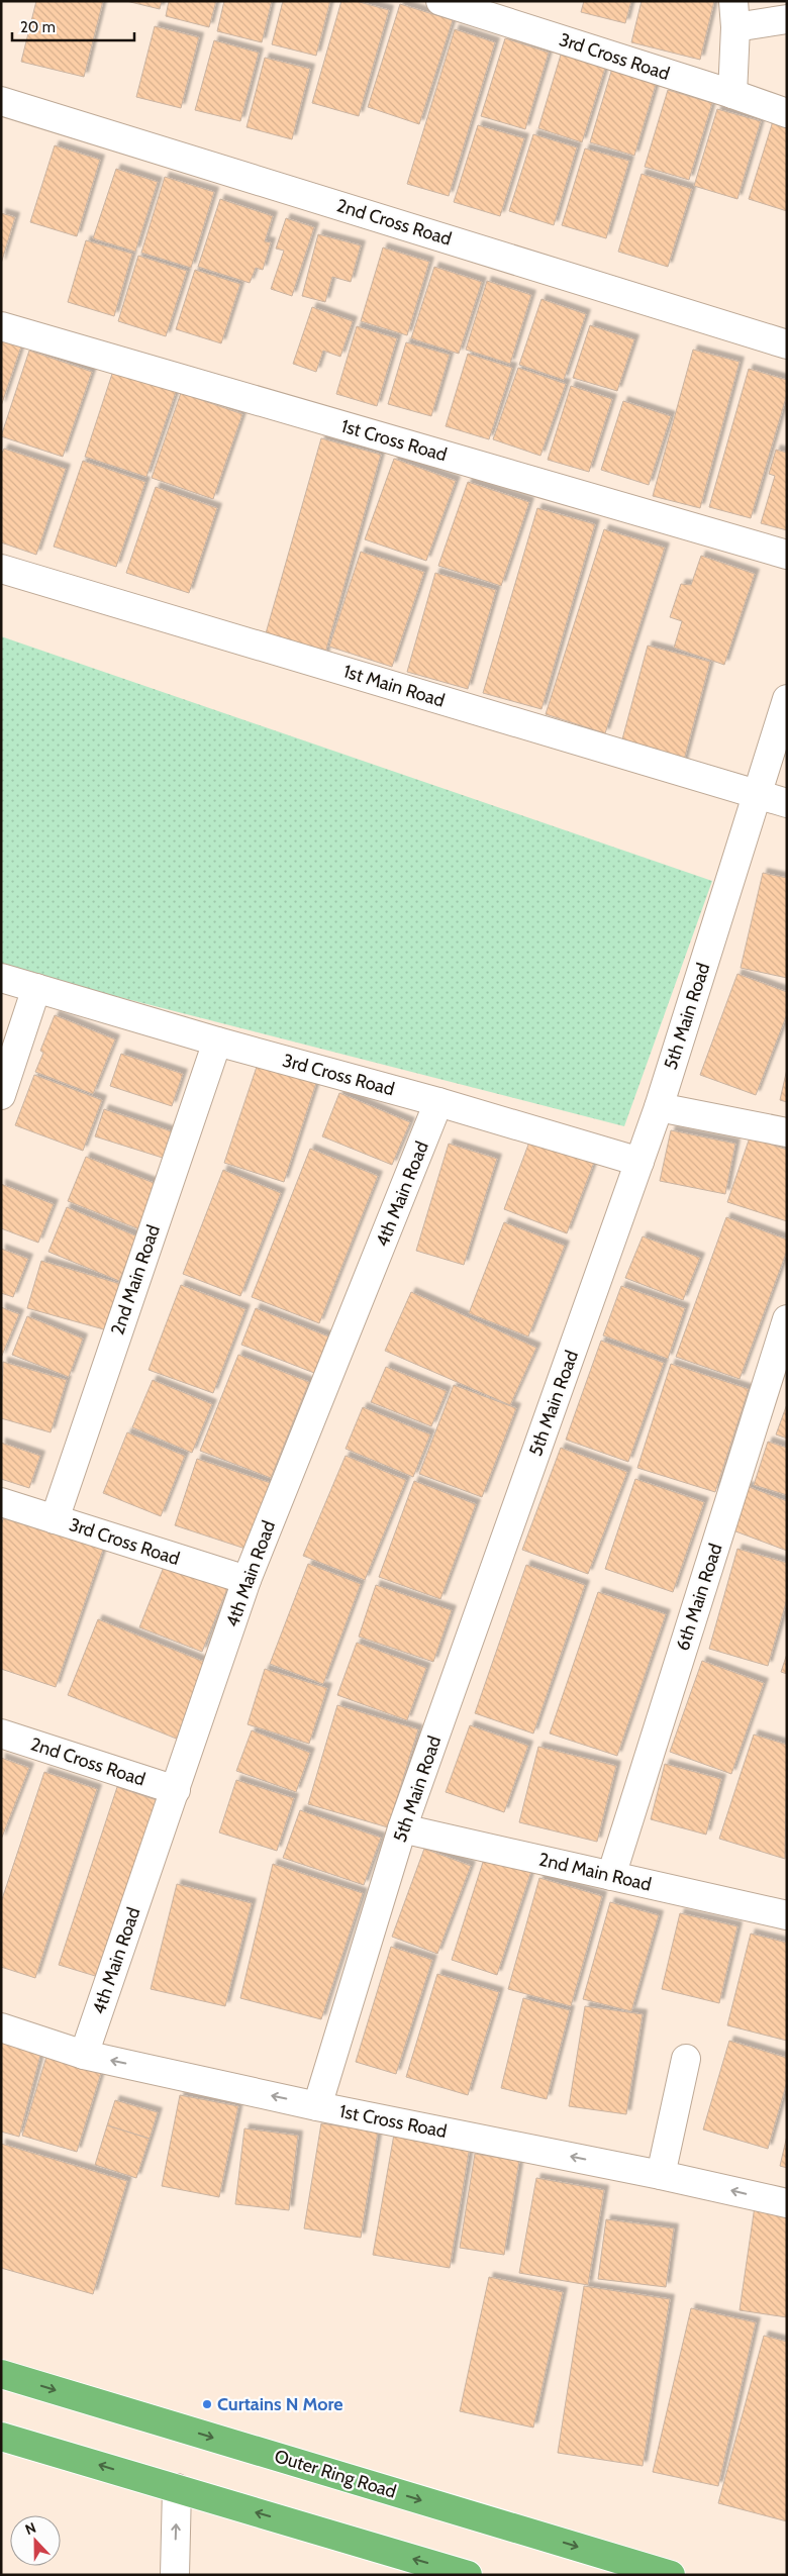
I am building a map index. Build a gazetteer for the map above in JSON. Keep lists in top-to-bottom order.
{
  "streets": {
    "highway": ["Outer Ring Road"],
    "street": [
      "3rd Cross Road",
      "2nd Cross Road",
      "1st Cross Road",
      "1st Main Road",
      "5th Main Road",
      "4th Main Road",
      "2nd Main Road",
      "6th Main Road"
    ]
  },
  "crossings": [
    ["3rd Cross Road", "5th Main Road"],
    ["3rd Cross Road", "4th Main Road"],
    ["3rd Cross Road", "2nd Main Road"],
    ["2nd Cross Road", "4th Main Road"],
    ["1st Cross Road", "5th Main Road"],
    ["1st Cross Road", "4th Main Road"],
    ["1st Main Road", "5th Main Road"],
    ["5th Main Road", "2nd Main Road"],
    ["2nd Main Road", "6th Main Road"]
  ],
  "one_way": ["1st Cross Road"],
  "places": ["Curtains N More"],
  "scale_bar": "20 m",
  "north": "top"
}
